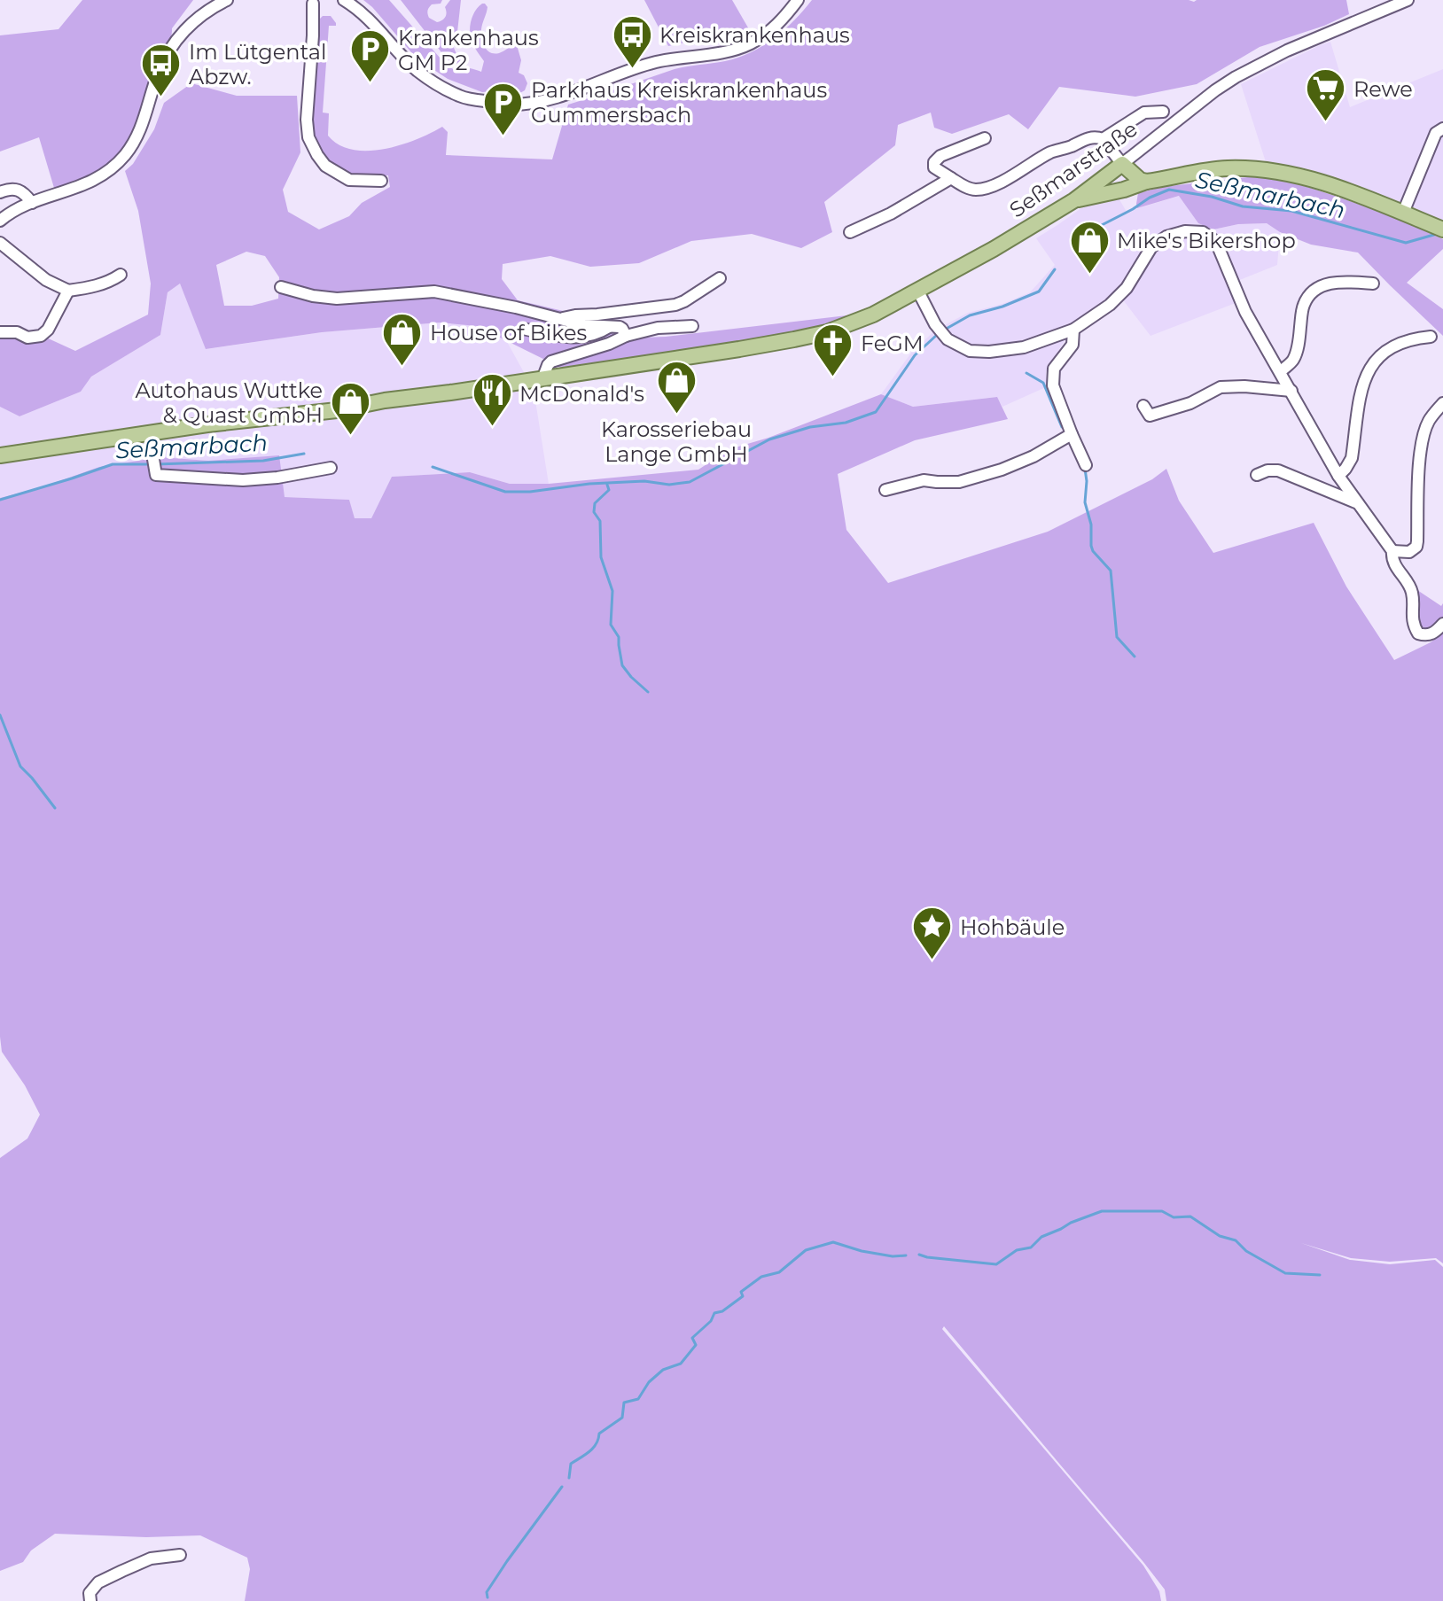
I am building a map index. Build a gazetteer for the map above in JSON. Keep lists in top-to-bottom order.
{
  "streets": {
    "main road": ["Seßmarstraße"]
  },
  "water": ["Seßmarbach"],
  "places": {
    "bus stop": ["Kreiskrankenhaus", "Im Lütgental Abzw."],
    "parking": ["Krankenhaus GM P2", "Parkhaus Kreiskrankenhaus Gummersbach"],
    "supermarket": ["Rewe"],
    "shop": [
      "Mike's Bikershop",
      "House of Bikes",
      "Karosseriebau Lange GmbH",
      "Autohaus Wuttke & Quast GmbH"
    ],
    "church": ["FeGM"],
    "restaurant": ["McDonald's"],
    "place": ["Hohbäule"]
  }
}
